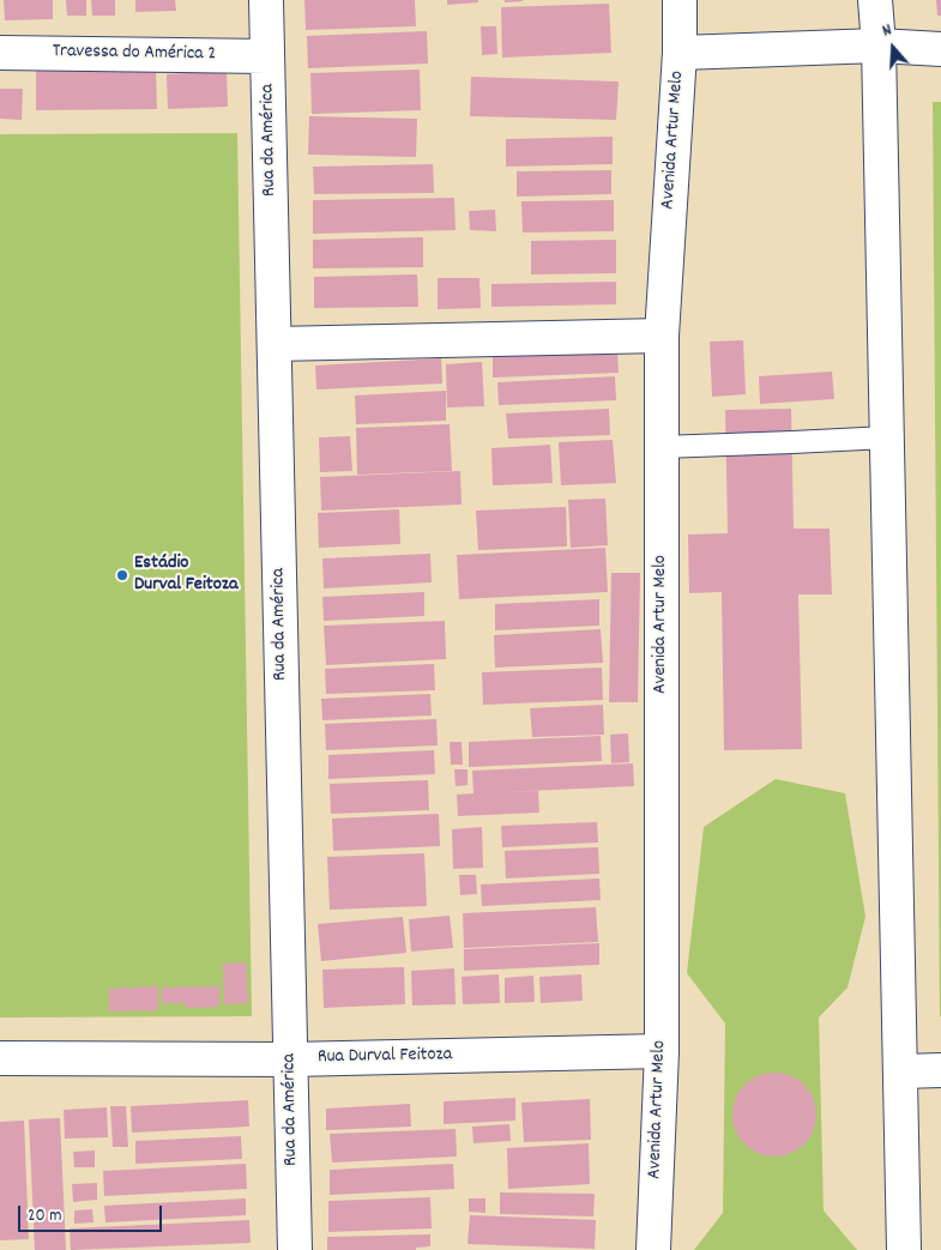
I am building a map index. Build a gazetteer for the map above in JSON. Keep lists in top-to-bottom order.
{
  "streets": {
    "street": [
      "Travessa do América 2",
      "Rua da América",
      "Avenida Artur Melo",
      "Rua Durval Feitoza"
    ]
  },
  "crossings": [
    ["Travessa do América 2", "Rua da América"],
    ["Rua da América", "Rua Durval Feitoza"],
    ["Avenida Artur Melo", "Rua Durval Feitoza"]
  ],
  "places": ["Estádio Durval Feitoza"],
  "scale_bar": "20 m",
  "north": "top"
}
